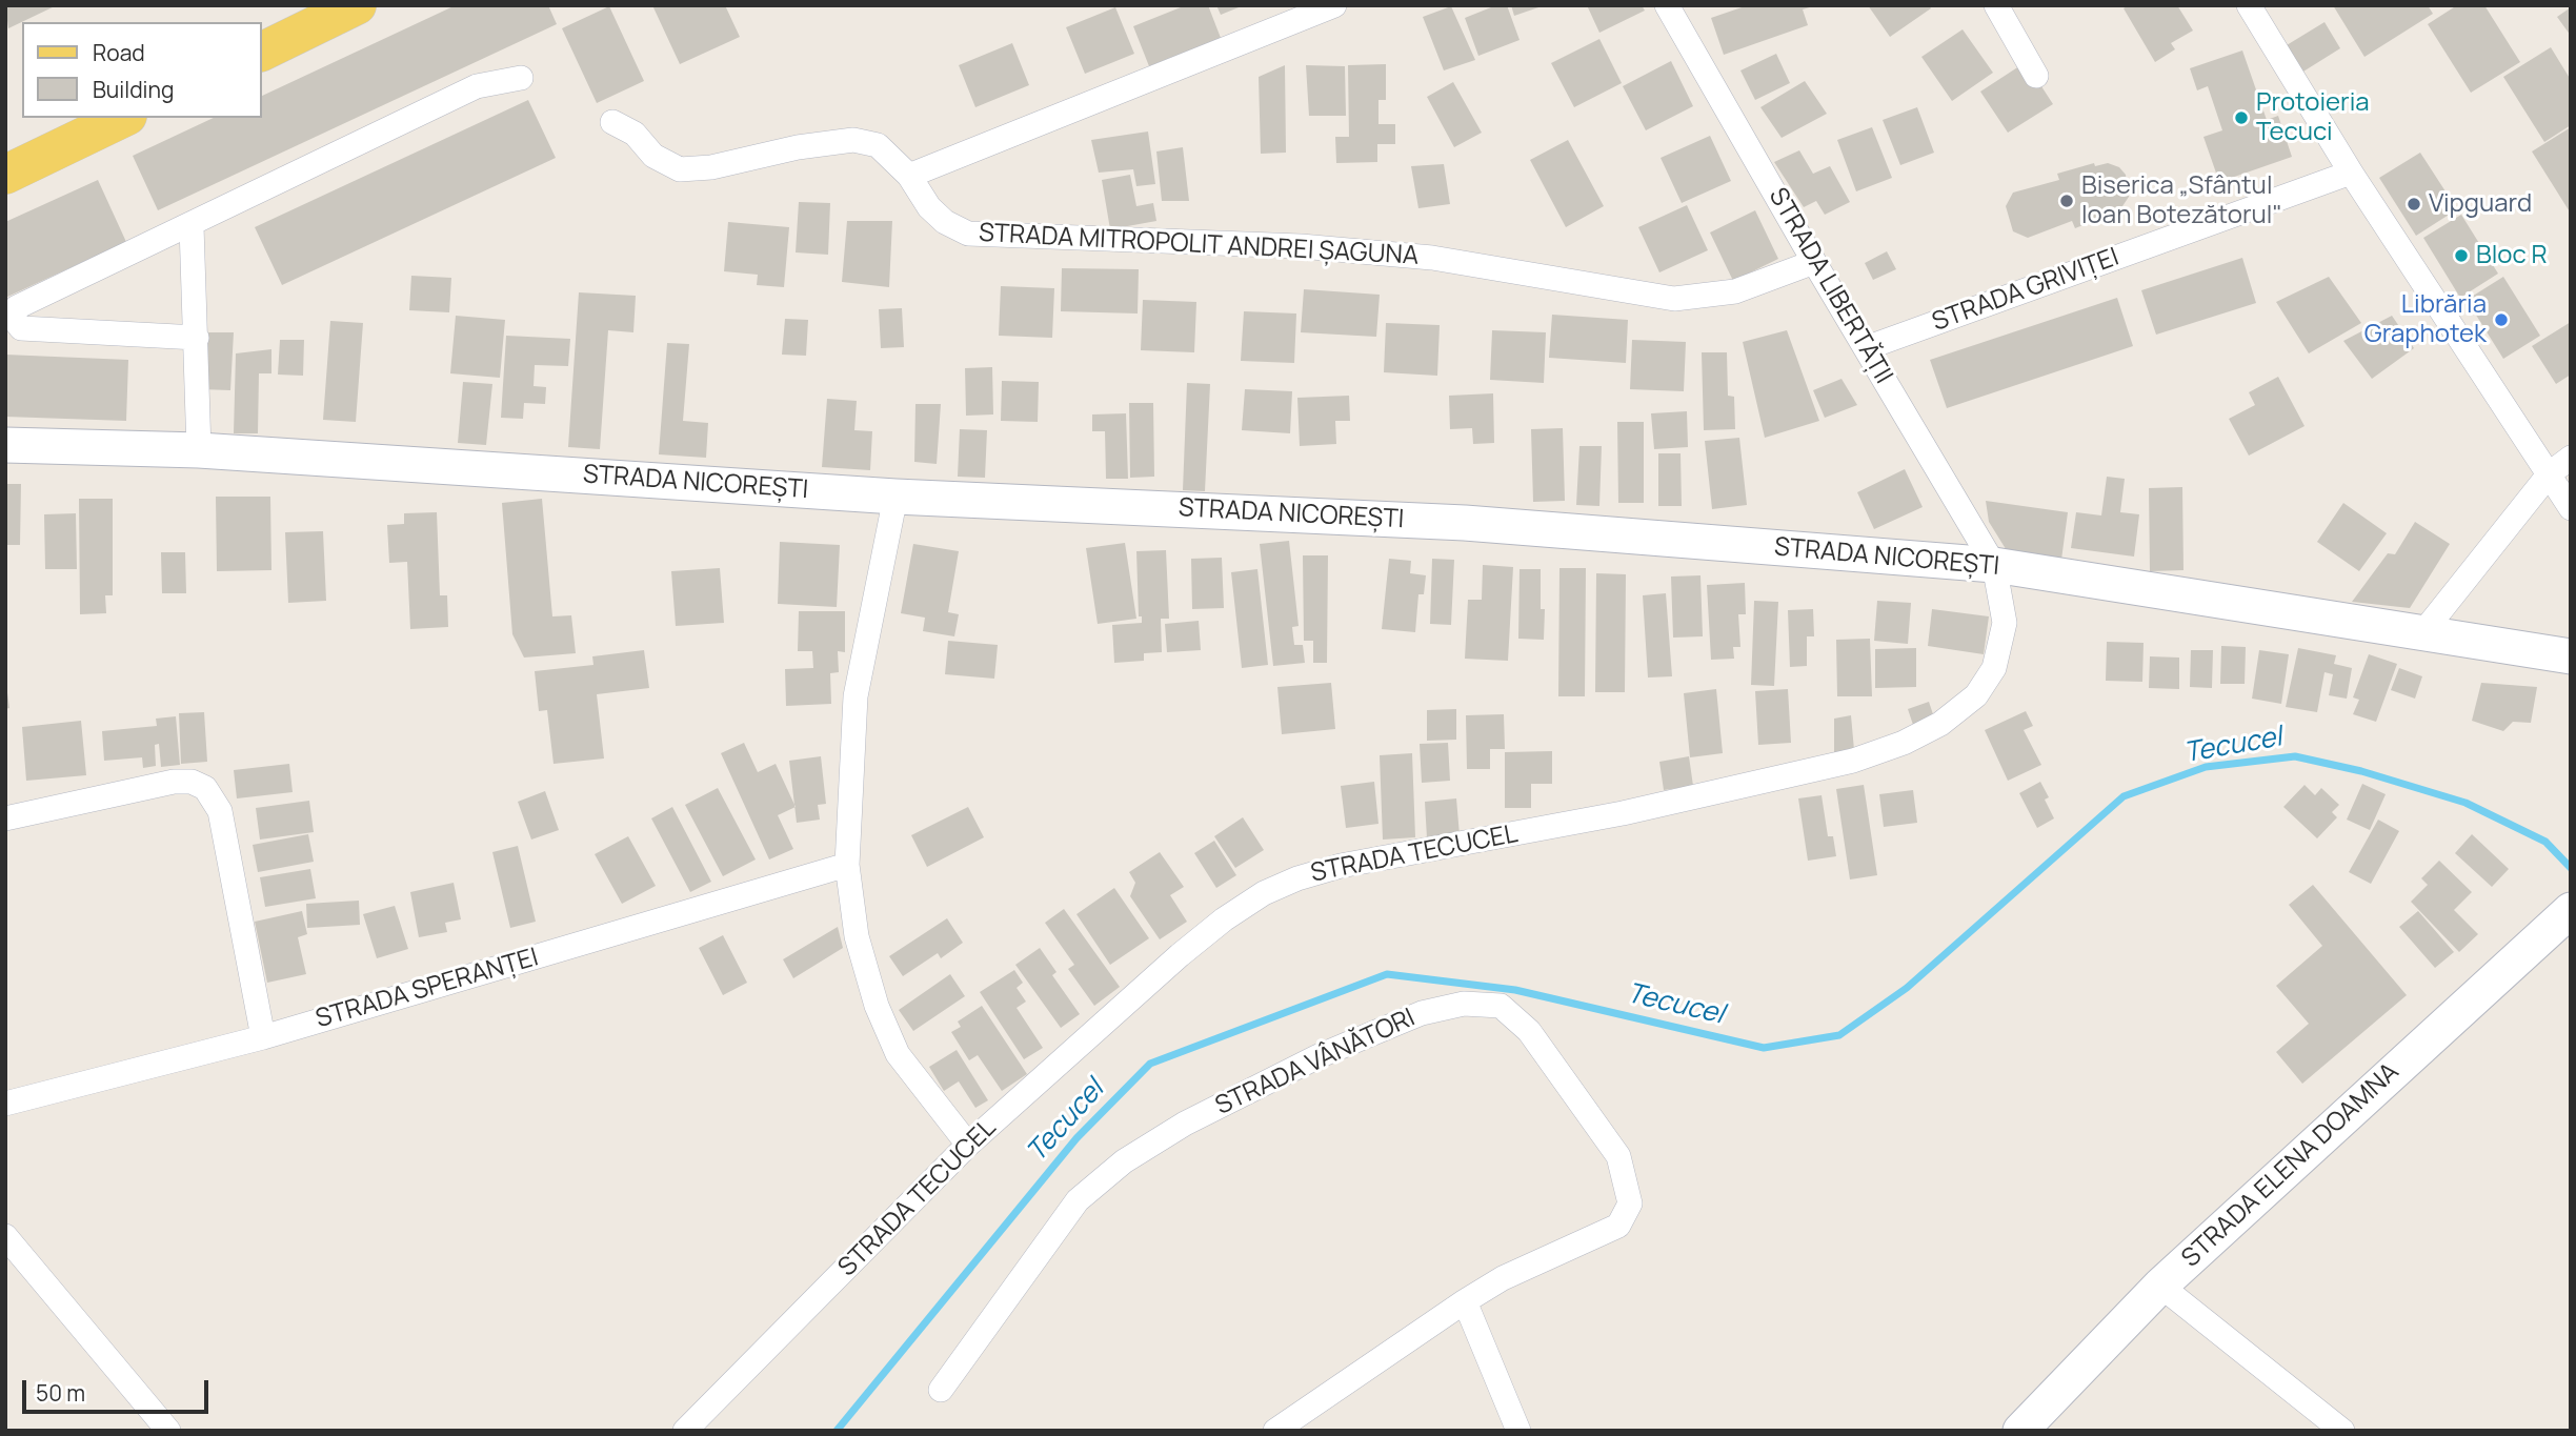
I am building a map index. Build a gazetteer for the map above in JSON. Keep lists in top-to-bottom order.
{
  "streets": {
    "main road": ["STRADA NICOREȘTI", "STRADA ELENA DOAMNA"],
    "street": [
      "STRADA MITROPOLIT ANDREI ȘAGUNA",
      "STRADA LIBERTĂȚII",
      "STRADA GRIVIȚEI",
      "STRADA TECUCEL",
      "STRADA SPERANȚEI",
      "STRADA VÂNĂTORI"
    ]
  },
  "crossings": [
    ["STRADA MITROPOLIT ANDREI ȘAGUNA", "STRADA LIBERTĂȚII"],
    ["STRADA LIBERTĂȚII", "STRADA GRIVIȚEI"],
    ["STRADA LIBERTĂȚII", "STRADA NICOREȘTI"],
    ["STRADA LIBERTĂȚII", "STRADA TECUCEL"],
    ["STRADA NICOREȘTI", "STRADA TECUCEL"]
  ],
  "water": ["Tecucel"],
  "places": [
    "Protoieria Tecuci",
    "Biserica „Sfântul Ioan Botezătorul\"",
    "Vipguard",
    "Bloc R",
    "Librăria Graphotek"
  ],
  "legend": ["Road", "Building"],
  "scale_bar": "50 m"
}
